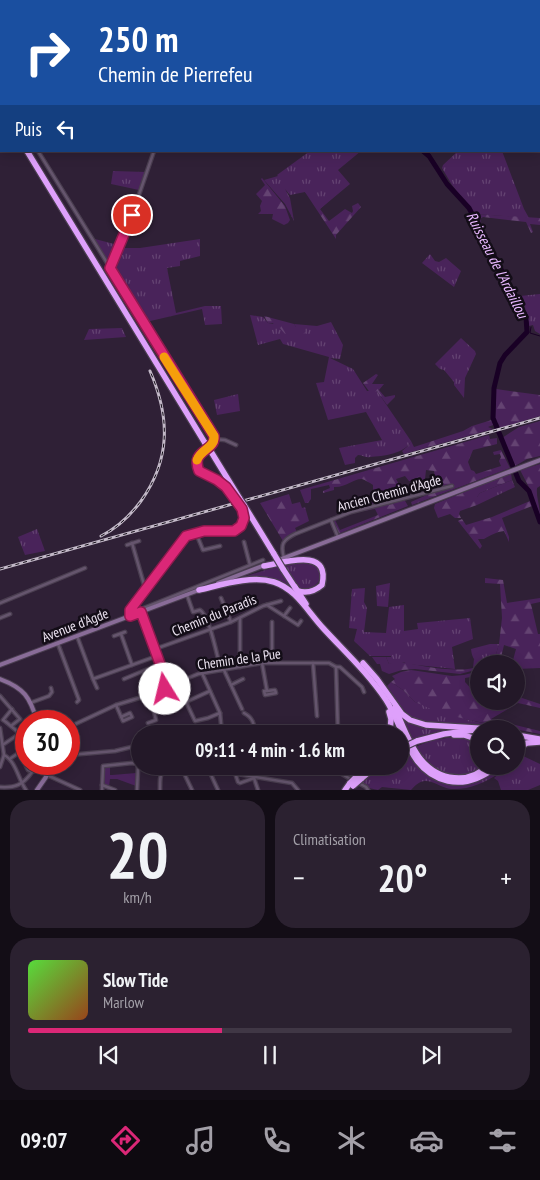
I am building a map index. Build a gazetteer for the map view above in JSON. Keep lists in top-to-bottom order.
{
  "streets": {
    "main road": ["Avenue d'Agde"],
    "street": ["Ancien Chemin d'Agde", "Chemin du Paradis", "Chemin de la Pue"]
  },
  "crossings": [
    ["Ancien Chemin d'Agde", "Avenue d'Agde"]
  ],
  "water": ["Ruisseau de l'Ardaillou"],
  "page": {
    "turn": ["250 m", "Chemin de Pierrefeu"],
    "then": "Puis",
    "limit": "30",
    "trip": "09:11 · 4 min · 1.6 km",
    "tile": [
      ["20", "km/h"],
      "Climatisation"
    ],
    "heat": ["−", "20°", "+"],
    "song": ["Slow Tide", "Marlow"],
    "tabs": "09:07"
  }
}
